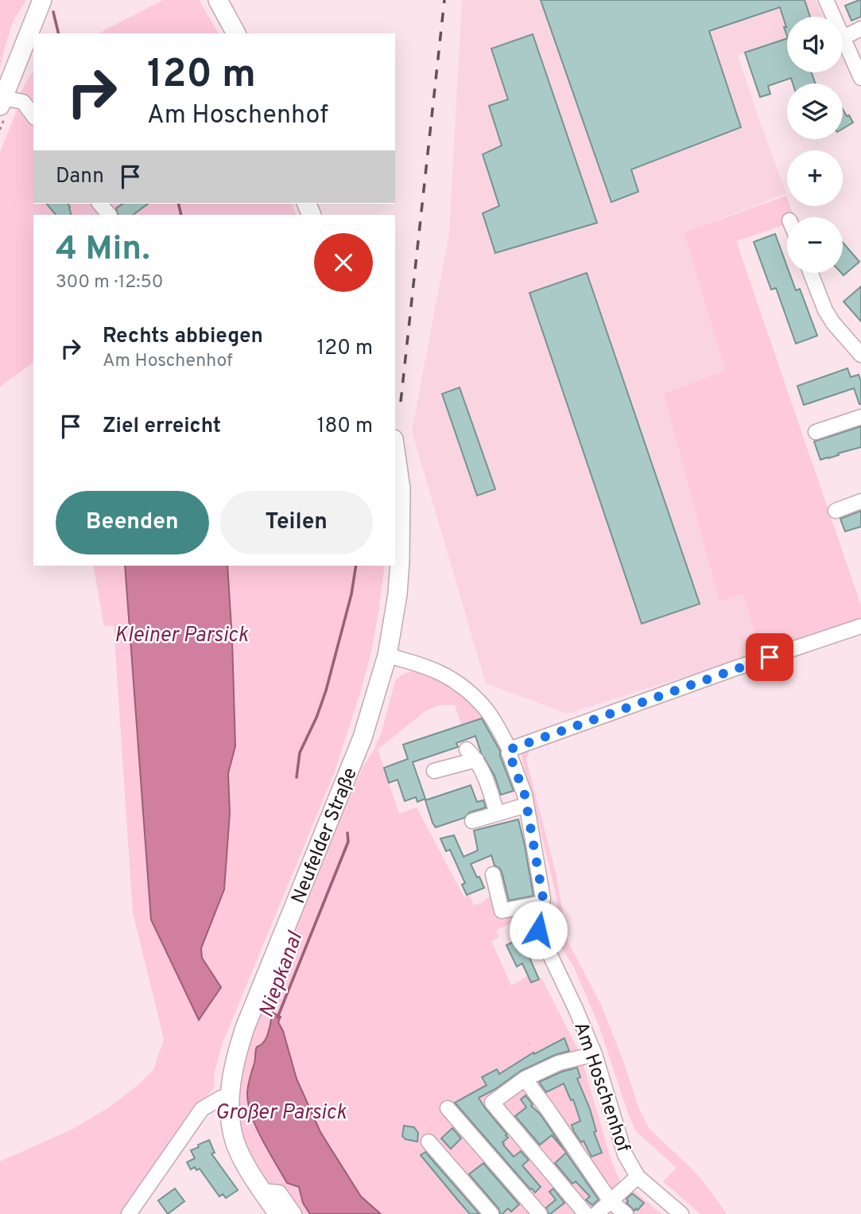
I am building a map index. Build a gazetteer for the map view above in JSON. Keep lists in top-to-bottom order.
{
  "streets": {
    "main road": ["Neufelder Straße"],
    "street": ["Am Hoschenhof"]
  },
  "crossings": [
    ["Neufelder Straße", "Am Hoschenhof"]
  ],
  "water": ["Kleiner Parsick", "Niepkanal", "Großer Parsick"],
  "page": {
    "map_buttons": ["+", "−"],
    "turn": ["120 m", "Am Hoschenhof"],
    "then": "Dann",
    "heading": ["4 Min.", "300 m · 12:50"],
    "list": [
      {
        "name": "Rechts abbiegen",
        "note": "Am Hoschenhof",
        "value": "120 m"
      },
      {
        "name": "Ziel erreicht",
        "value": "180 m"
      }
    ],
    "buttons": ["Beenden", "Teilen"]
  }
}
